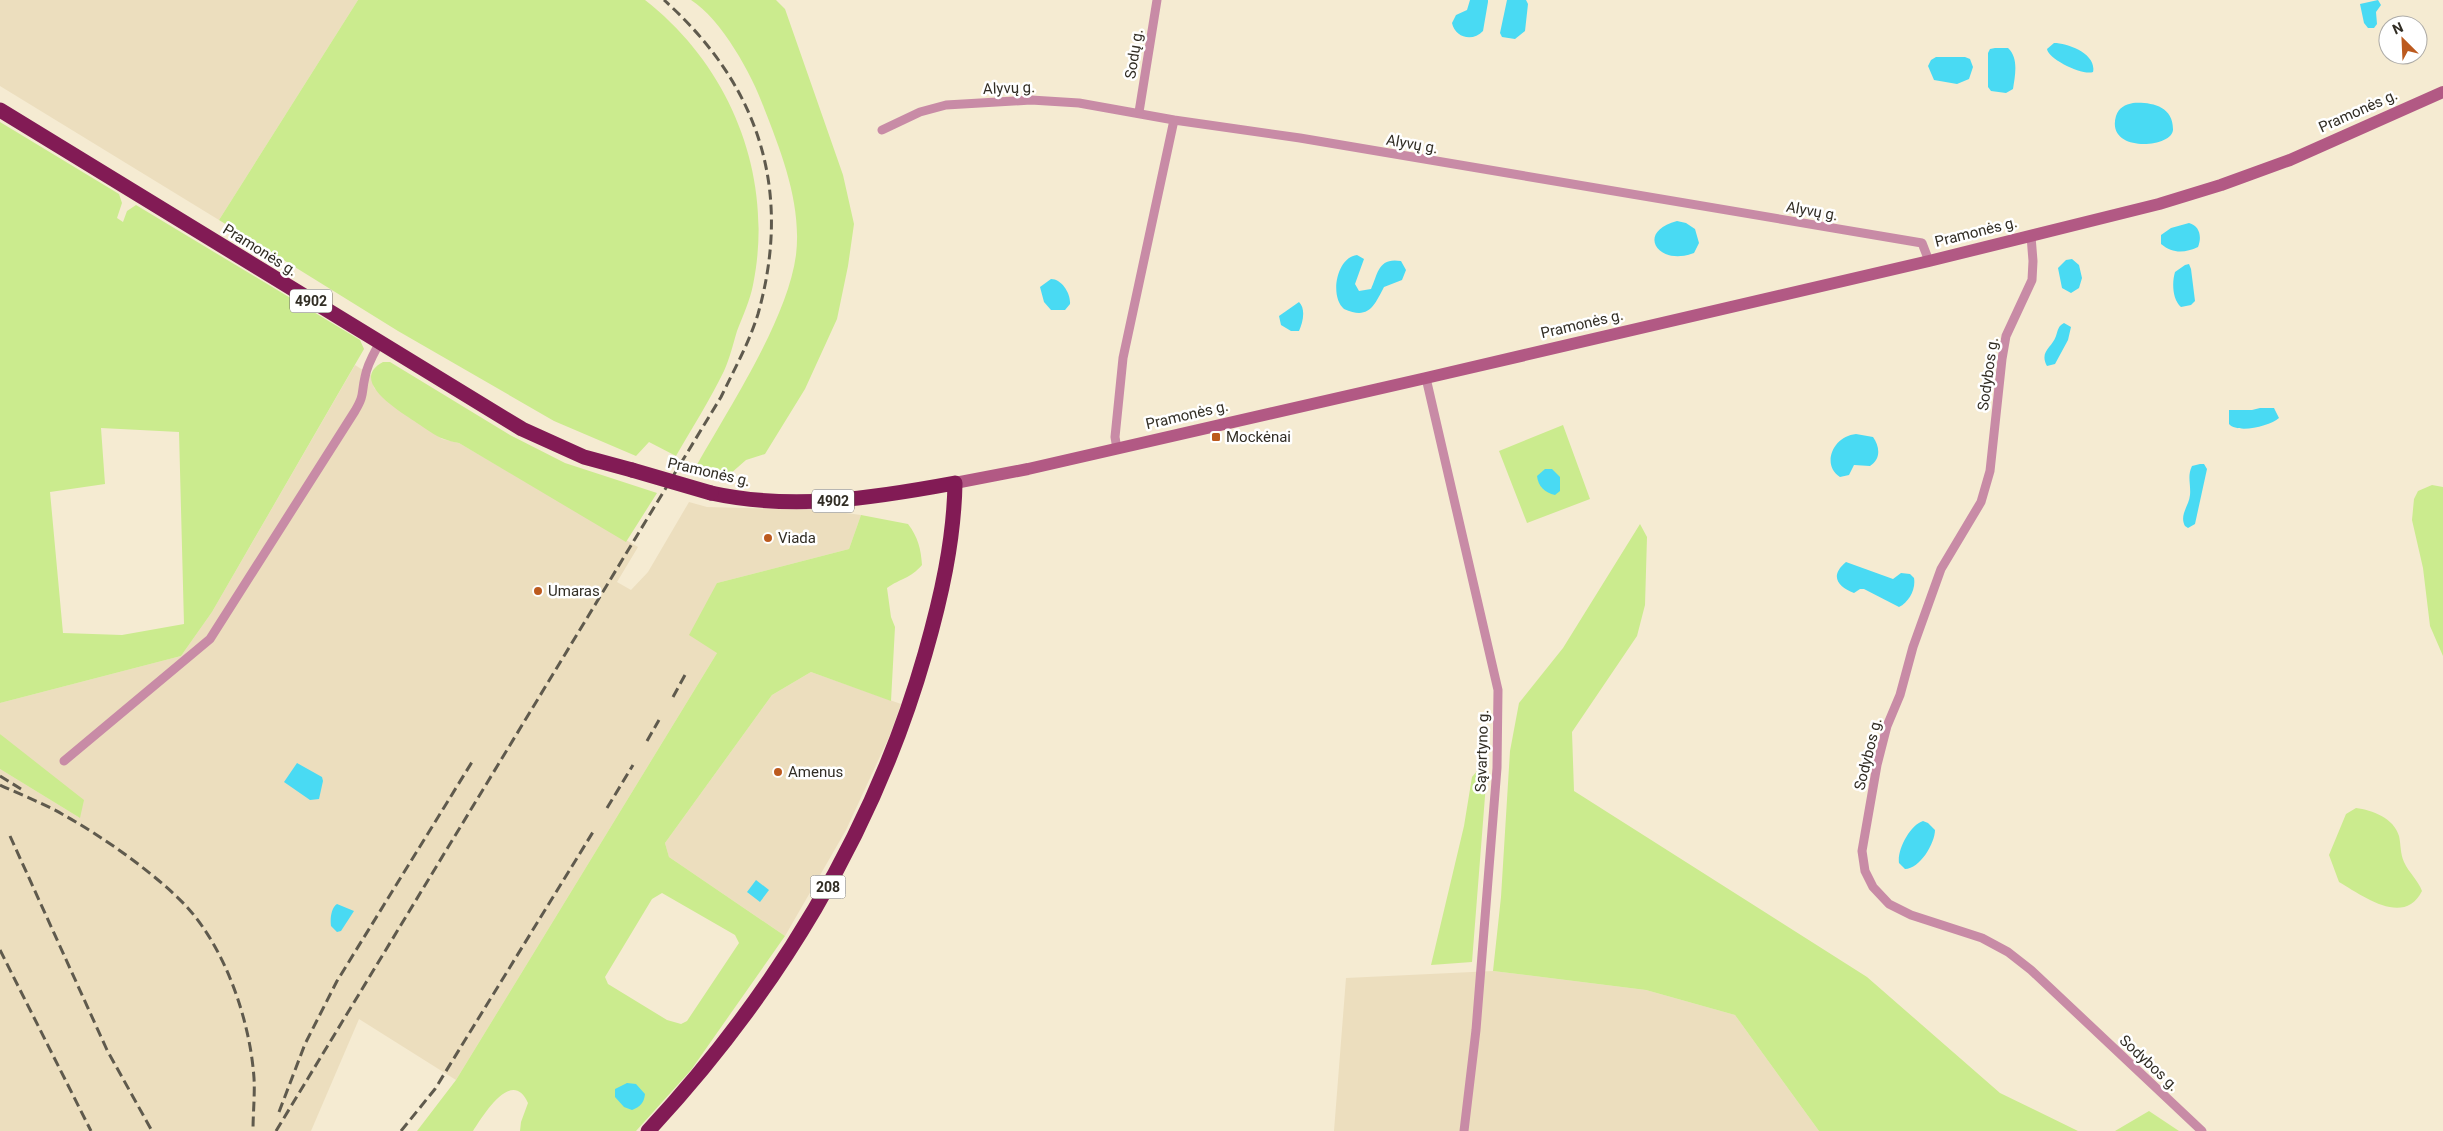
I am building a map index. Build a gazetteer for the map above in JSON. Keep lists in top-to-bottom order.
{
  "streets": {
    "highway": ["Pramonės g.", "4902", "208"],
    "street": [
      "Sodų g.",
      "Alyvų g.",
      "Sodybos g.",
      "Sąvartyno g."
    ]
  },
  "crossings": [
    ["Sodų g.", "Alyvų g."],
    ["Alyvų g.", "Pramonės g."],
    ["Pramonės g.", "Sodybos g."],
    ["Pramonės g.", "Sąvartyno g."],
    ["Pramonės g.", "208"]
  ],
  "places": {
    "transit": ["Mockėnai"],
    "other": ["Viada", "Umaras", "Amenus"]
  },
  "north": "top left"
}
